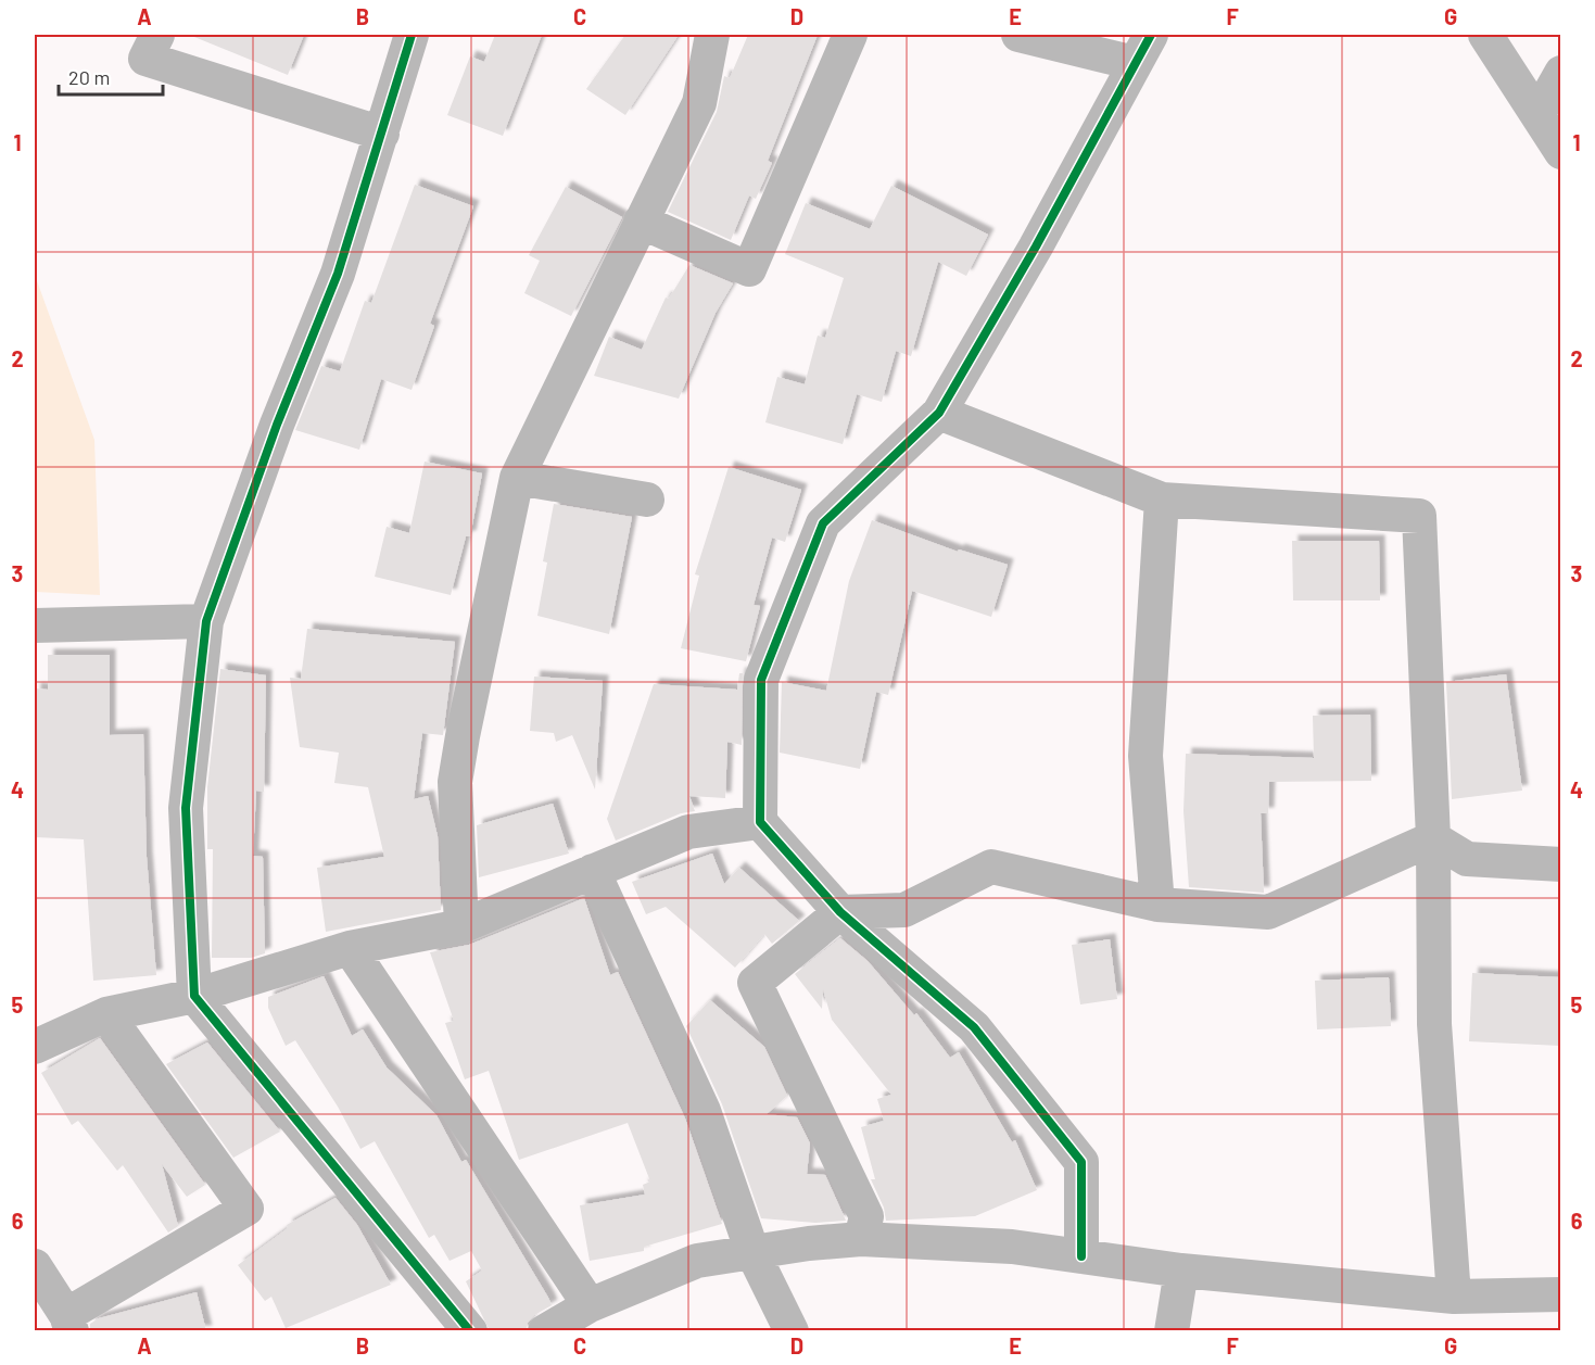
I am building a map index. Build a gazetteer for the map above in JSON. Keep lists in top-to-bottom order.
{
  "scale_bar": "20 m",
  "grid": {
    "columns": [
      "A",
      "B",
      "C",
      "D",
      "E",
      "F",
      "G"
    ],
    "rows": [
      "1",
      "2",
      "3",
      "4",
      "5",
      "6"
    ]
  }
}
